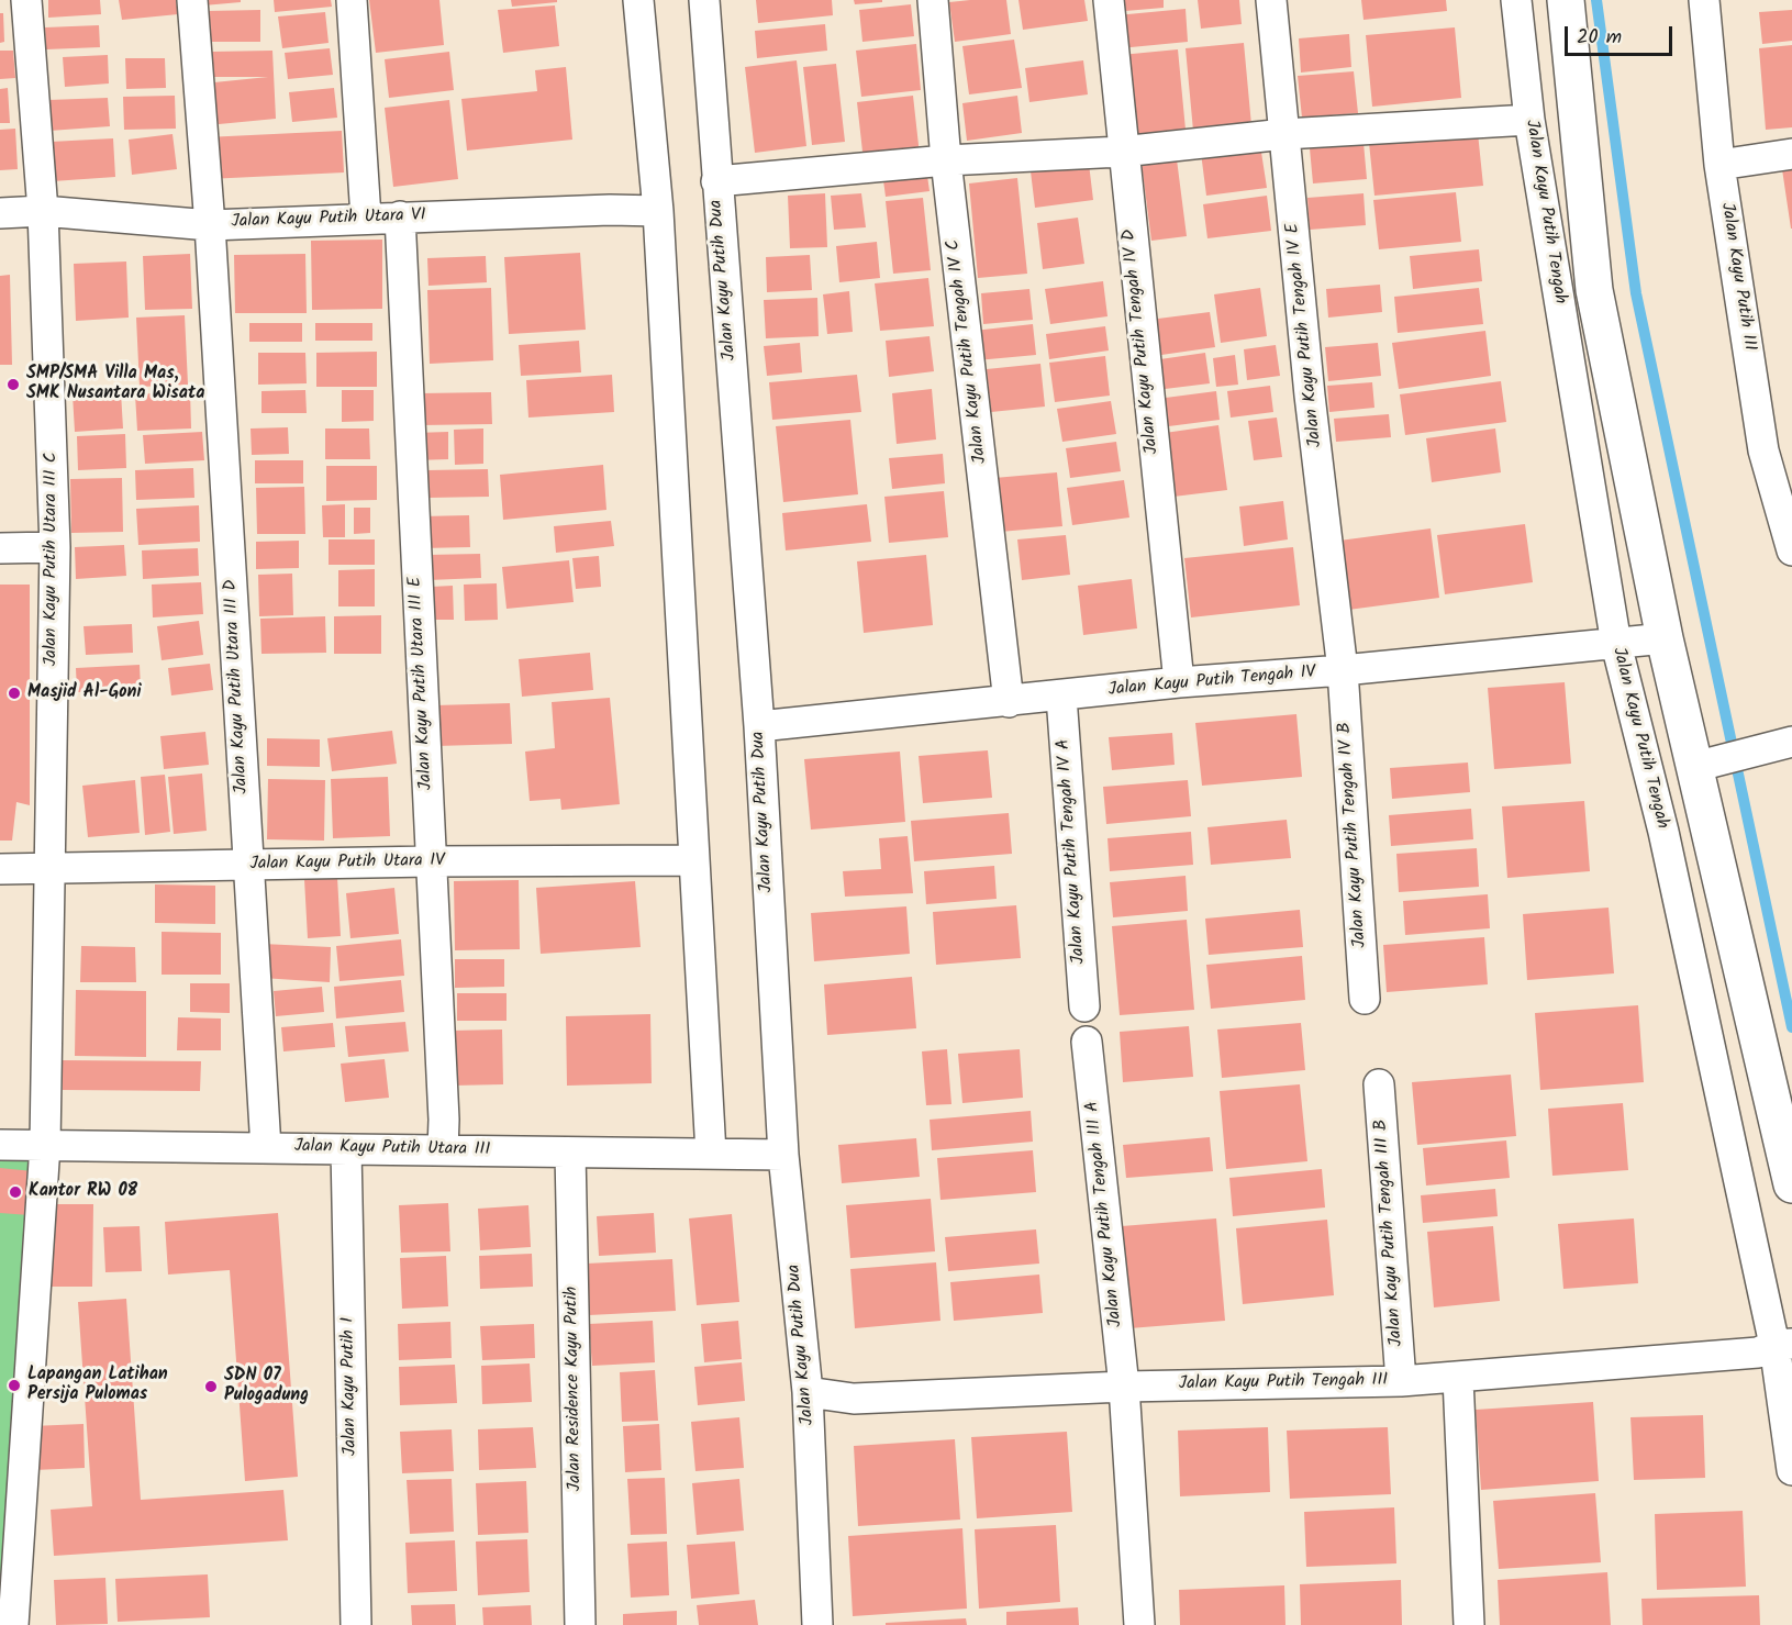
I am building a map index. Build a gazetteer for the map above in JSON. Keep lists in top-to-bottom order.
{
  "streets": {
    "street": [
      "Jalan Kayu Putih Tengah",
      "Jalan Kayu Putih Utara VI",
      "Jalan Kayu Putih III",
      "Jalan Kayu Putih Dua",
      "Jalan Kayu Putih Tengah IV E",
      "Jalan Kayu Putih Tengah IV D",
      "Jalan Kayu Putih Tengah IV C",
      "Jalan Kayu Putih Utara III C",
      "Jalan Kayu Putih Tengah IV",
      "Jalan Kayu Putih Utara III E",
      "Jalan Kayu Putih Utara III D",
      "Jalan Kayu Putih Tengah IV B",
      "Jalan Kayu Putih Tengah IV A",
      "Jalan Kayu Putih Utara IV",
      "Jalan Kayu Putih Utara III",
      "Jalan Kayu Putih Tengah III A",
      "Jalan Kayu Putih Tengah III B",
      "Jalan Kayu Putih Tengah III",
      "Jalan Kayu Putih I",
      "Jalan Residence Kayu Putih"
    ]
  },
  "crossings": [
    ["Jalan Kayu Putih Tengah", "Jalan Kayu Putih Tengah IV"],
    ["Jalan Kayu Putih Tengah", "Jalan Kayu Putih Tengah III"],
    ["Jalan Kayu Putih Utara VI", "Jalan Kayu Putih Utara III C"],
    ["Jalan Kayu Putih Utara VI", "Jalan Kayu Putih Utara III E"],
    ["Jalan Kayu Putih Utara VI", "Jalan Kayu Putih Utara III D"],
    ["Jalan Kayu Putih Dua", "Jalan Kayu Putih Tengah IV"],
    ["Jalan Kayu Putih Dua", "Jalan Kayu Putih Utara III"],
    ["Jalan Kayu Putih Dua", "Jalan Kayu Putih Tengah III"],
    ["Jalan Kayu Putih Tengah IV E", "Jalan Kayu Putih Tengah IV"],
    ["Jalan Kayu Putih Tengah IV E", "Jalan Kayu Putih Tengah IV B"],
    ["Jalan Kayu Putih Tengah IV D", "Jalan Kayu Putih Tengah IV"],
    ["Jalan Kayu Putih Tengah IV C", "Jalan Kayu Putih Tengah IV"],
    ["Jalan Kayu Putih Utara III C", "Jalan Kayu Putih Utara IV"],
    ["Jalan Kayu Putih Utara III C", "Jalan Kayu Putih Utara III"],
    ["Jalan Kayu Putih Tengah IV", "Jalan Kayu Putih Tengah IV B"],
    ["Jalan Kayu Putih Tengah IV", "Jalan Kayu Putih Tengah IV A"],
    ["Jalan Kayu Putih Utara III E", "Jalan Kayu Putih Utara IV"],
    ["Jalan Kayu Putih Utara III E", "Jalan Kayu Putih Utara III"],
    ["Jalan Kayu Putih Utara III D", "Jalan Kayu Putih Utara IV"],
    ["Jalan Kayu Putih Utara III D", "Jalan Kayu Putih Utara III"],
    ["Jalan Kayu Putih Utara III", "Jalan Kayu Putih I"],
    ["Jalan Kayu Putih Utara III", "Jalan Residence Kayu Putih"],
    ["Jalan Kayu Putih Tengah III A", "Jalan Kayu Putih Tengah III"],
    ["Jalan Kayu Putih Tengah III B", "Jalan Kayu Putih Tengah III"]
  ],
  "places": [
    "SMP/SMA Villa Mas, SMK Nusantara Wisata",
    "Masjid Al-Goni",
    "Kantor RW 08",
    "Lapangan Latihan Persija Pulomas",
    "SDN 07 Pulogadung"
  ],
  "scale_bar": "20 m"
}
